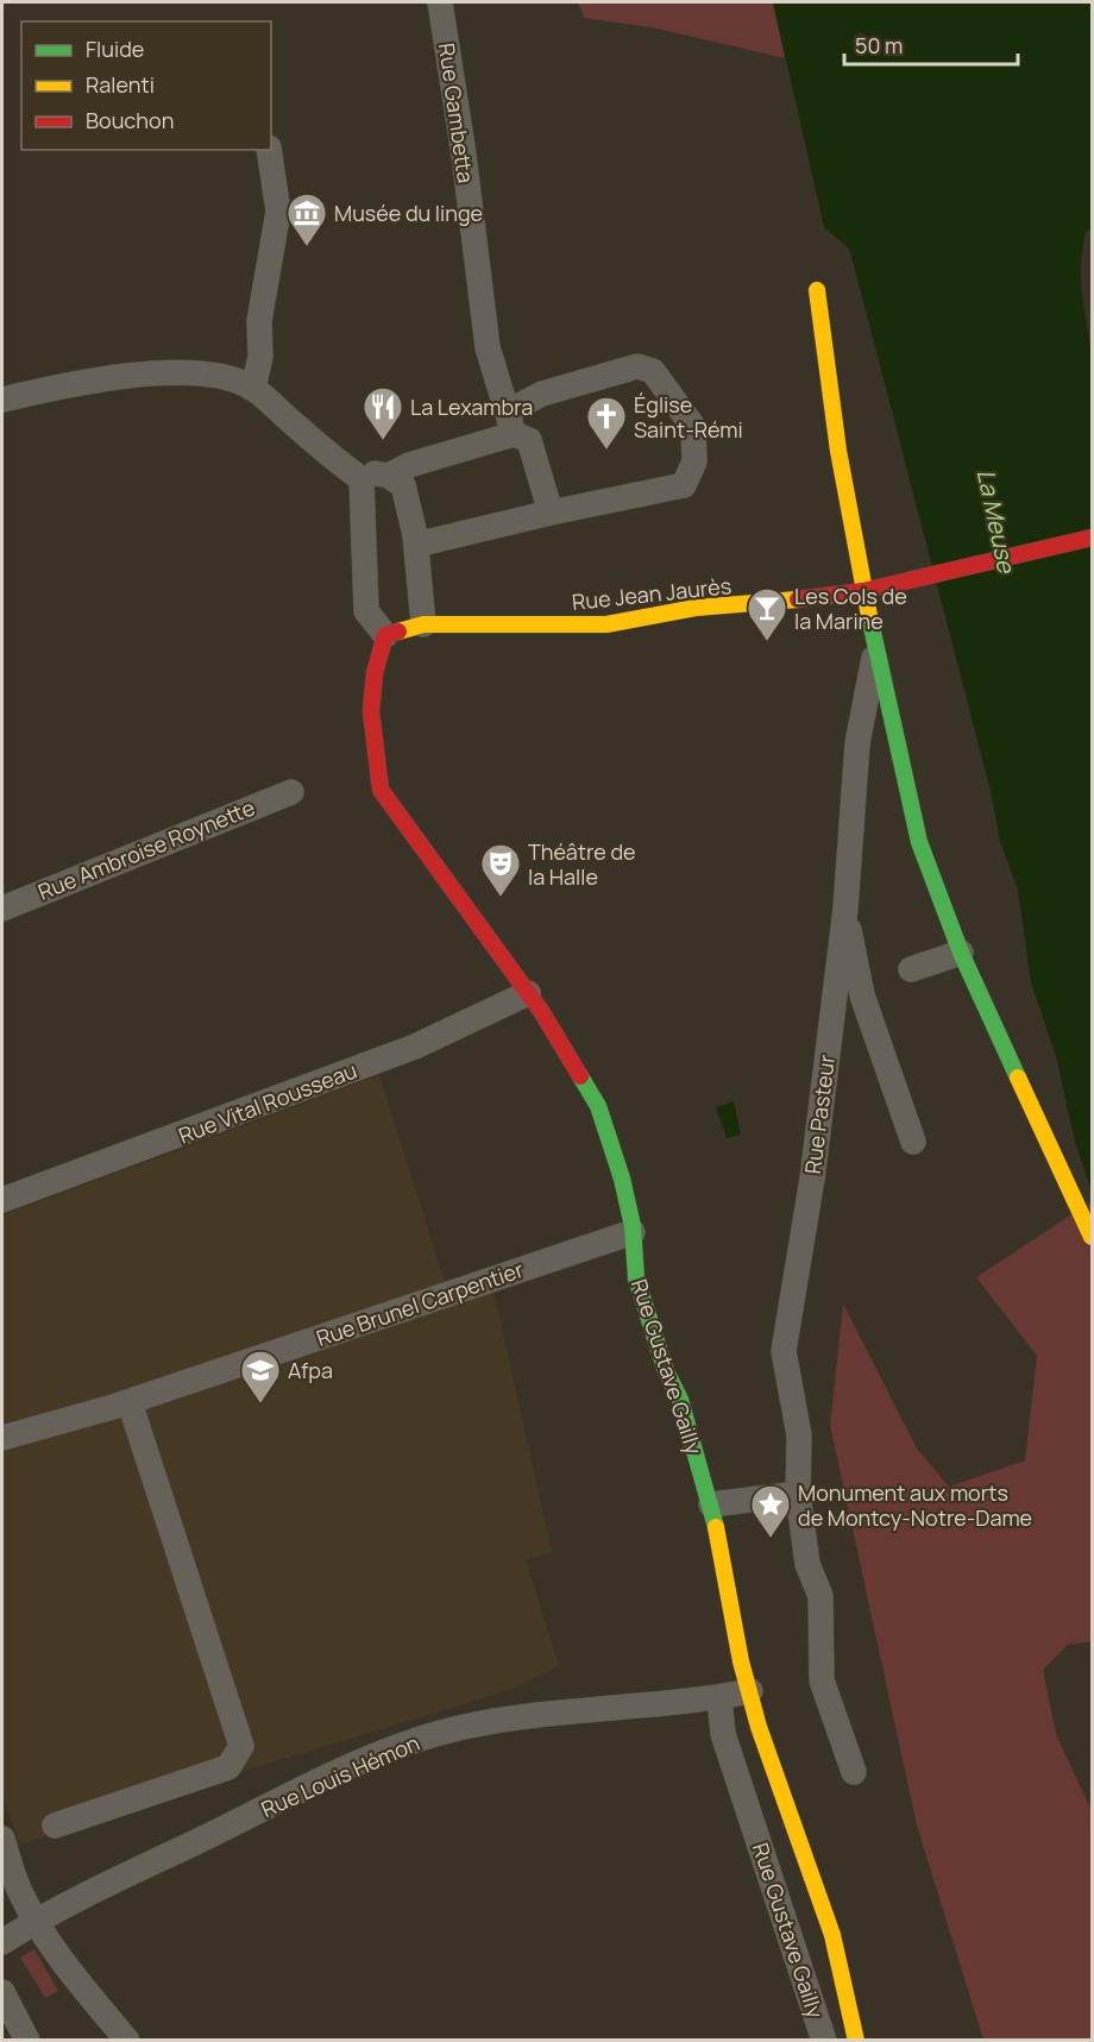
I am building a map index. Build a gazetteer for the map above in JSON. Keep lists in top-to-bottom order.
{
  "streets": {
    "street": [
      "Rue Gambetta",
      "Rue Jean Jaurès",
      "Rue Ambroise Roynette",
      "Rue Vital Rousseau",
      "Rue Pasteur",
      "Rue Brunel Carpentier",
      "Rue Gustave Gailly",
      "Rue Louis Hémon"
    ]
  },
  "crossings": [
    ["Rue Jean Jaurès", "Rue Gustave Gailly"],
    ["Rue Vital Rousseau", "Rue Gustave Gailly"],
    ["Rue Brunel Carpentier", "Rue Gustave Gailly"],
    ["Rue Gustave Gailly", "Rue Louis Hémon"]
  ],
  "water": ["La Meuse"],
  "places": {
    "museum": ["Musée du linge"],
    "restaurant": ["La Lexambra"],
    "church": ["Église Saint-Rémi"],
    "bar": ["Les Cols de la Marine"],
    "theatre": ["Théâtre de la Halle"],
    "school or university": ["Afpa"],
    "place": ["Monument aux morts de Montcy-Notre-Dame"]
  },
  "legend": ["Fluide", "Ralenti", "Bouchon"],
  "scale_bar": "50 m"
}
